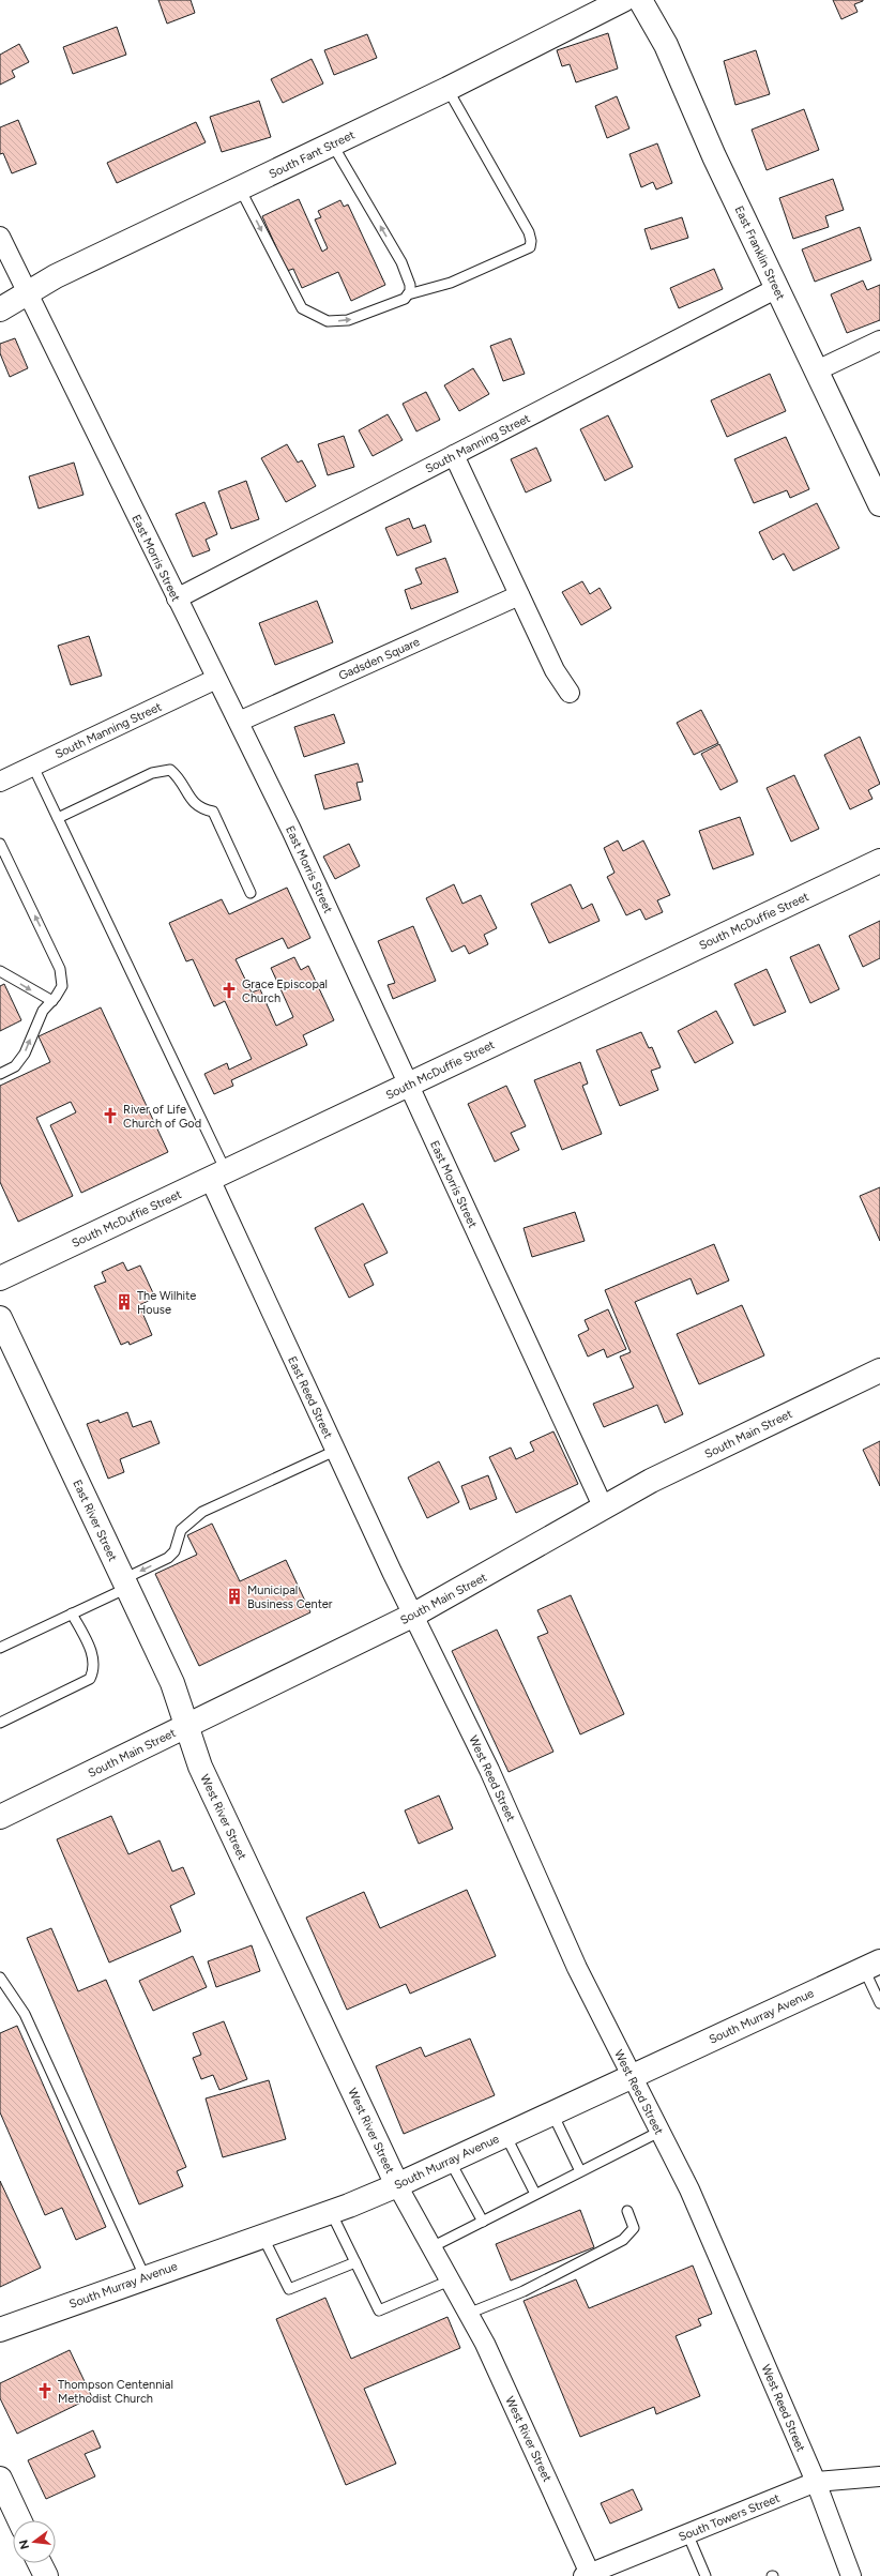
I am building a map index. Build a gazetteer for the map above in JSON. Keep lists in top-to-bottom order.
{
  "streets": {
    "main road": [
      "South Fant Street",
      "East Franklin Street",
      "South McDuffie Street",
      "South Main Street",
      "East River Street",
      "West River Street",
      "South Murray Avenue"
    ],
    "street": [
      "South Manning Street",
      "East Morris Street",
      "Gadsden Square",
      "East Reed Street",
      "West Reed Street",
      "South Towers Street"
    ]
  },
  "crossings": [
    ["South Fant Street", "East Morris Street"],
    ["East Franklin Street", "South Manning Street"],
    ["South Manning Street", "East Morris Street"],
    ["East Morris Street", "Gadsden Square"],
    ["East Morris Street", "South McDuffie Street"],
    ["East Morris Street", "South Main Street"],
    ["South McDuffie Street", "East Reed Street"],
    ["East Reed Street", "South Main Street"],
    ["East Reed Street", "West Reed Street"],
    ["South Main Street", "East River Street"],
    ["South Main Street", "West Reed Street"],
    ["South Main Street", "West River Street"],
    ["East River Street", "West River Street"],
    ["West Reed Street", "South Murray Avenue"],
    ["West Reed Street", "South Towers Street"],
    ["West River Street", "South Murray Avenue"],
    ["West River Street", "South Towers Street"]
  ],
  "places": {
    "church": ["Grace Episcopal Church", "River of Life Church of God", "Thompson Centennial Methodist Church"],
    "building": ["The Wilhite House", "Municipal Business Center"]
  },
  "north": "left"
}
